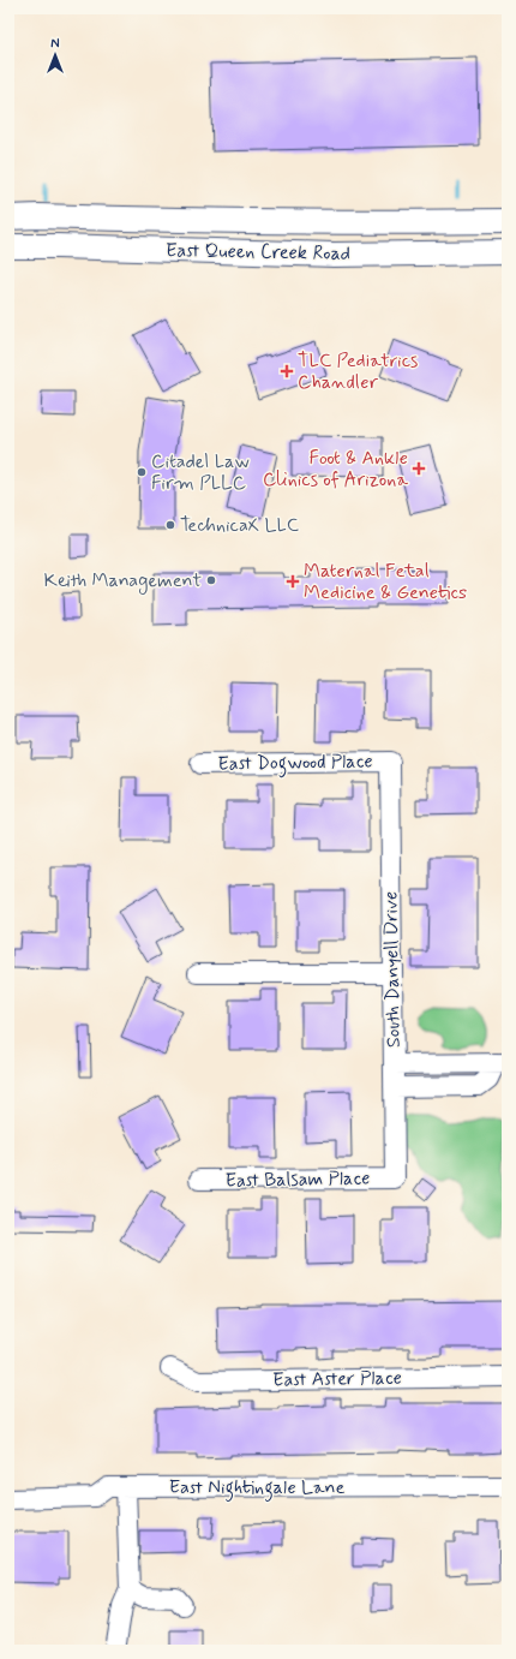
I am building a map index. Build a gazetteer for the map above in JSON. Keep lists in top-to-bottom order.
{
  "streets": {
    "main road": ["East Queen Creek Road"],
    "street": [
      "East Dogwood Place",
      "South Danyell Drive",
      "East Balsam Place",
      "East Aster Place",
      "East Nightingale Lane"
    ]
  },
  "crossings": [
    ["East Dogwood Place", "South Danyell Drive"],
    ["South Danyell Drive", "East Balsam Place"]
  ],
  "places": {
    "health": ["TLC Pediatrics Chandler", "Foot & Ankle Clinics of Arizona", "Maternal Fetal Medicine & Genetics"],
    "other": ["Citadel Law Firm PLLC", "TechnicaX LLC", "Keith Management"]
  },
  "north": "top"
}
